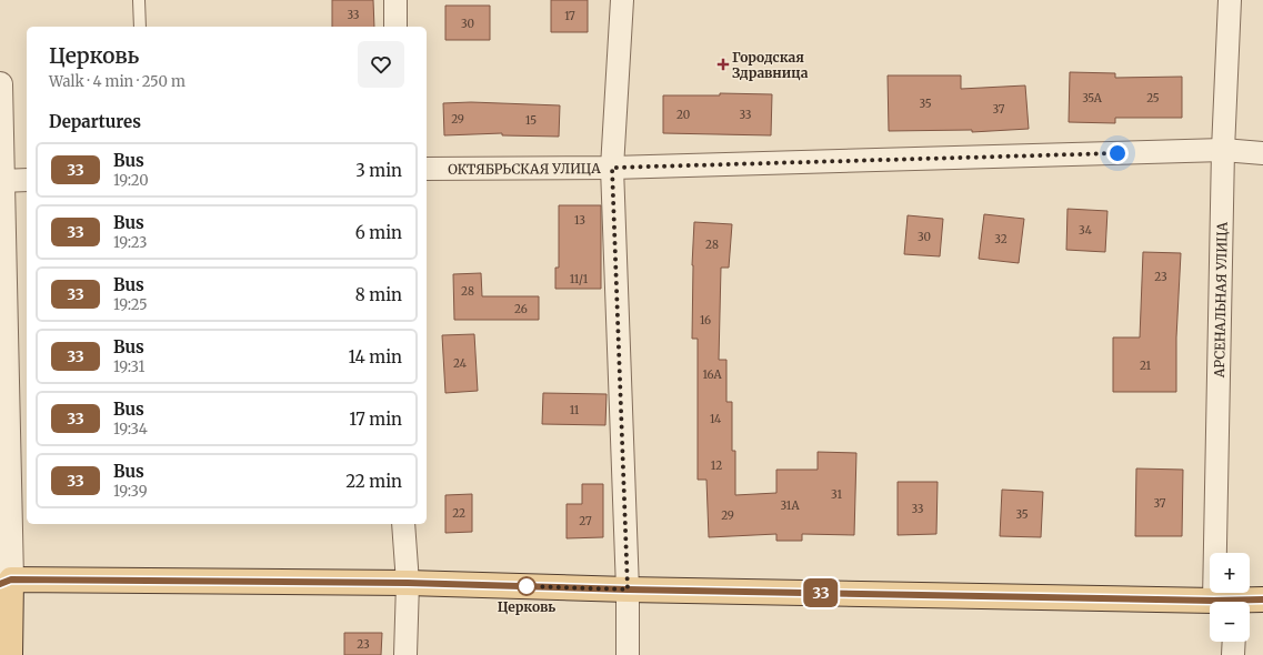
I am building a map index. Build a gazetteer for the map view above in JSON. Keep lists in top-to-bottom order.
{
  "streets": {
    "street": ["ОКТЯБРЬСКАЯ УЛИЦА", "АРСЕНАЛЬНАЯ УЛИЦА"]
  },
  "crossings": [
    ["ОКТЯБРЬСКАЯ УЛИЦА", "АРСЕНАЛЬНАЯ УЛИЦА"]
  ],
  "places": {
    "health": ["Городская Здравница"],
    "other": ["Церковь"]
  },
  "lines": ["bus line 33"],
  "house_numbers": [
    "33",
    "17",
    "30",
    "35А",
    "25",
    "35",
    "37",
    "20",
    "33",
    "29",
    "15",
    "13",
    "34",
    "30",
    "32",
    "28",
    "23",
    "11/1",
    "28",
    "26",
    "16",
    "24",
    "21",
    "16А",
    "11",
    "14",
    "12",
    "31",
    "37",
    "31А",
    "33",
    "22",
    "35",
    "29",
    "27",
    "23"
  ],
  "page": {
    "on_map": "33",
    "heading": [
      ["Церковь", "Walk · 4 min · 250 m"],
      "Departures"
    ],
    "list": [
      {
        "mark": "33",
        "name": "Bus",
        "note": "19:20",
        "value": "3 min"
      },
      {
        "mark": "33",
        "name": "Bus",
        "note": "19:23",
        "value": "6 min"
      },
      {
        "mark": "33",
        "name": "Bus",
        "note": "19:25",
        "value": "8 min"
      },
      {
        "mark": "33",
        "name": "Bus",
        "note": "19:31",
        "value": "14 min"
      },
      {
        "mark": "33",
        "name": "Bus",
        "note": "19:34",
        "value": "17 min"
      },
      {
        "mark": "33",
        "name": "Bus",
        "note": "19:39",
        "value": "22 min"
      }
    ],
    "map_buttons": ["+", "−"]
  }
}
